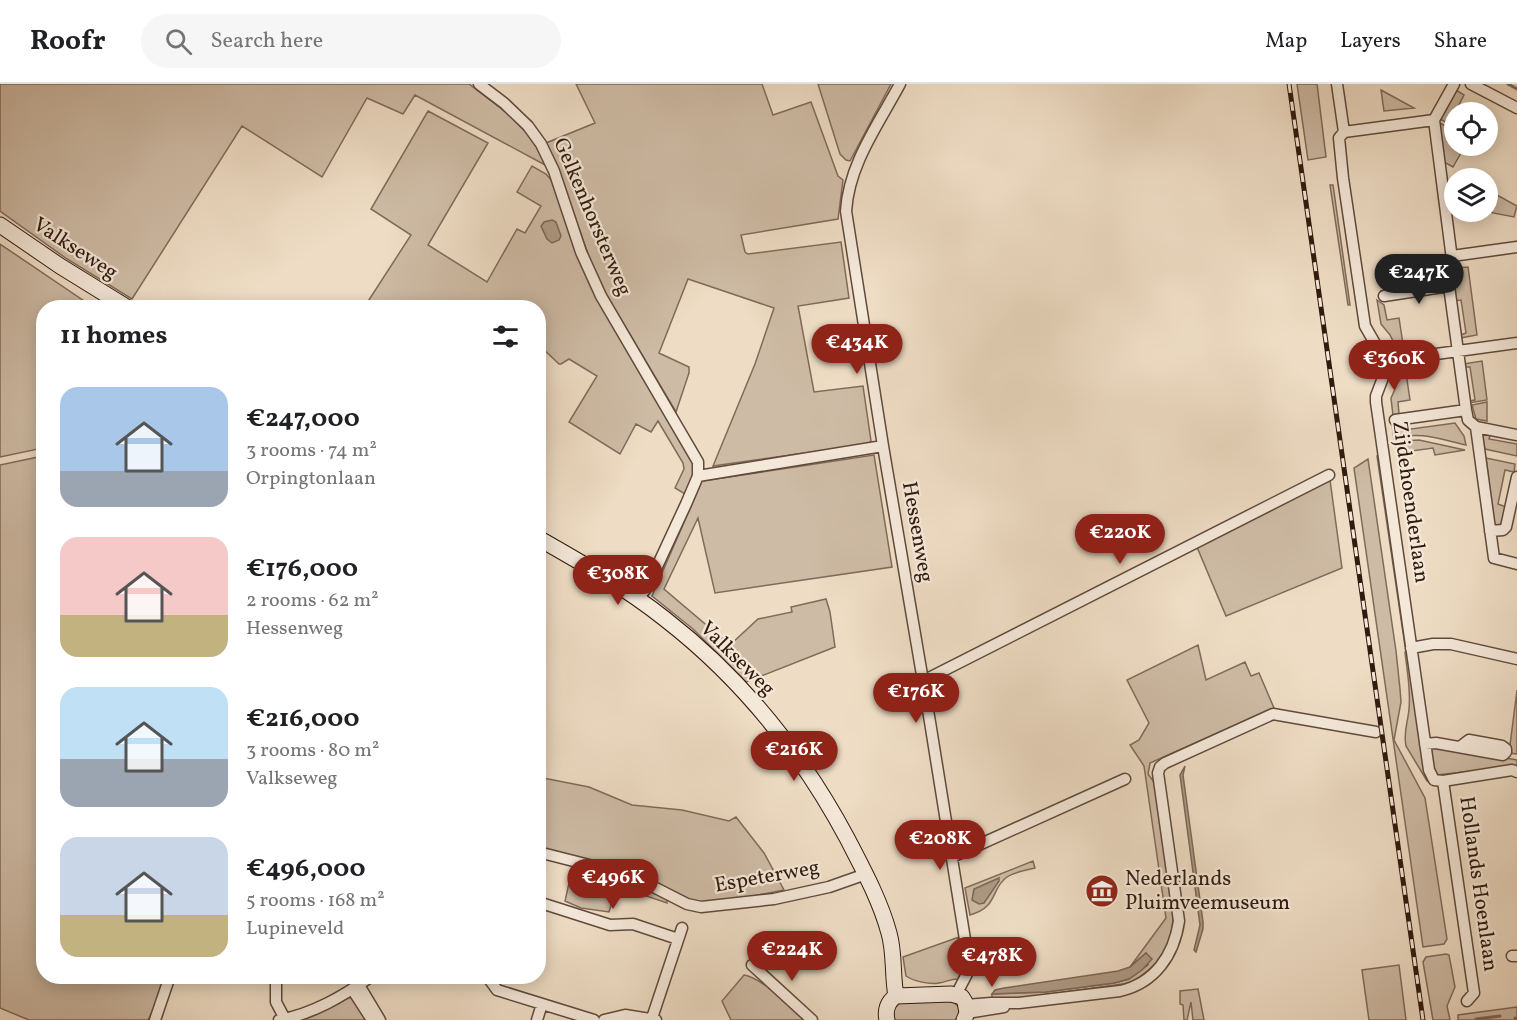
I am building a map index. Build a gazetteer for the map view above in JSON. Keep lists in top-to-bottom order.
{
  "streets": {
    "main road": ["Valkseweg"],
    "street": [
      "Gelkenhorsterweg",
      "Zijdehoenderlaan",
      "Hessenweg",
      "Espeterweg",
      "Hollands Hoenlaan"
    ]
  },
  "crossings": [
    ["Valkseweg", "Espeterweg"],
    ["Zijdehoenderlaan", "Hollands Hoenlaan"]
  ],
  "places": {
    "museum": ["Nederlands Pluimveemuseum"]
  },
  "page": {
    "header": "Roofr",
    "search": "Search here",
    "nav": ["Map", "Layers", "Share"],
    "price": [
      "€247K",
      "€434K",
      "€360K",
      "€220K",
      "€308K",
      "€176K",
      "€216K",
      "€208K",
      "€496K",
      "€224K",
      "€478K"
    ],
    "heading": "11 homes",
    "list": [
      {
        "name": "€247,000",
        "note": "3 rooms · 74 m² · Orpingtonlaan"
      },
      {
        "name": "€176,000",
        "note": "2 rooms · 62 m² · Hessenweg"
      },
      {
        "name": "€216,000",
        "note": "3 rooms · 80 m² · Valkseweg"
      },
      {
        "name": "€496,000",
        "note": "5 rooms · 168 m² · Lupineveld"
      }
    ]
  }
}
